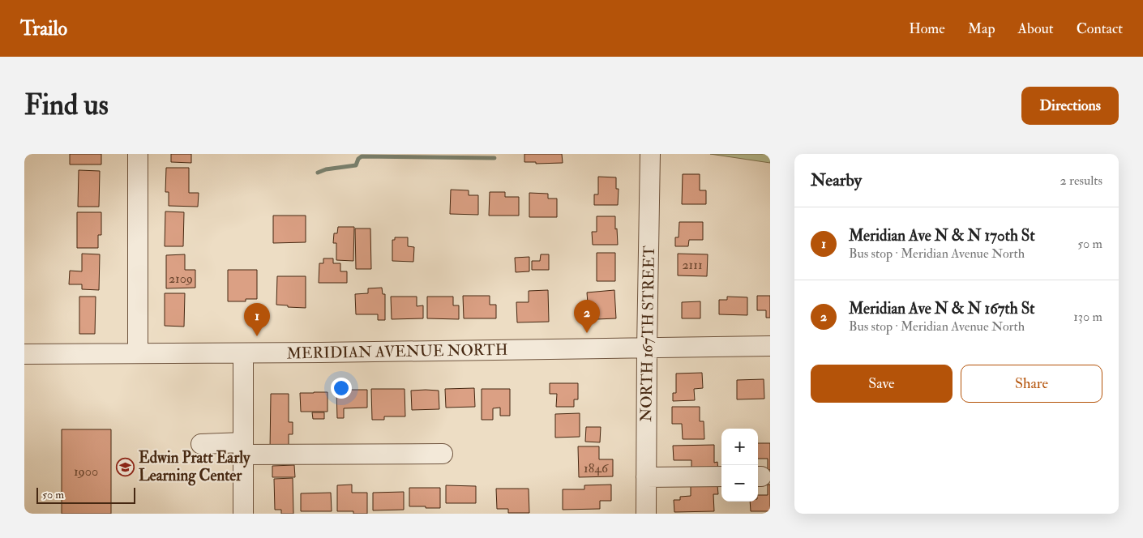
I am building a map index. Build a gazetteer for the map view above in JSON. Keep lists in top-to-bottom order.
{
  "streets": {
    "street": ["NORTH 167TH STREET", "MERIDIAN AVENUE NORTH"]
  },
  "crossings": [
    ["NORTH 167TH STREET", "MERIDIAN AVENUE NORTH"]
  ],
  "places": {
    "school or university": ["Edwin Pratt Early Learning Center"]
  },
  "house_numbers": [
    "2111",
    "2109",
    "1846",
    "1900"
  ],
  "scale_bar": "50 m",
  "page": {
    "header": "Trailo",
    "nav": [
      "Home",
      "Map",
      "About",
      "Contact"
    ],
    "buttons": [
      "Directions",
      ["Save", "Share"]
    ],
    "title": "Find us",
    "heading": ["Nearby", "2 results"],
    "list": [
      {
        "mark": "1",
        "name": "Meridian Ave N & N 170th St",
        "note": "Bus stop · Meridian Avenue North",
        "value": "50 m"
      },
      {
        "mark": "2",
        "name": "Meridian Ave N & N 167th St",
        "note": "Bus stop · Meridian Avenue North",
        "value": "130 m"
      }
    ],
    "pins": ["2", "1"],
    "map_buttons": ["+", "−"],
    "scale": "50 m"
  }
}
